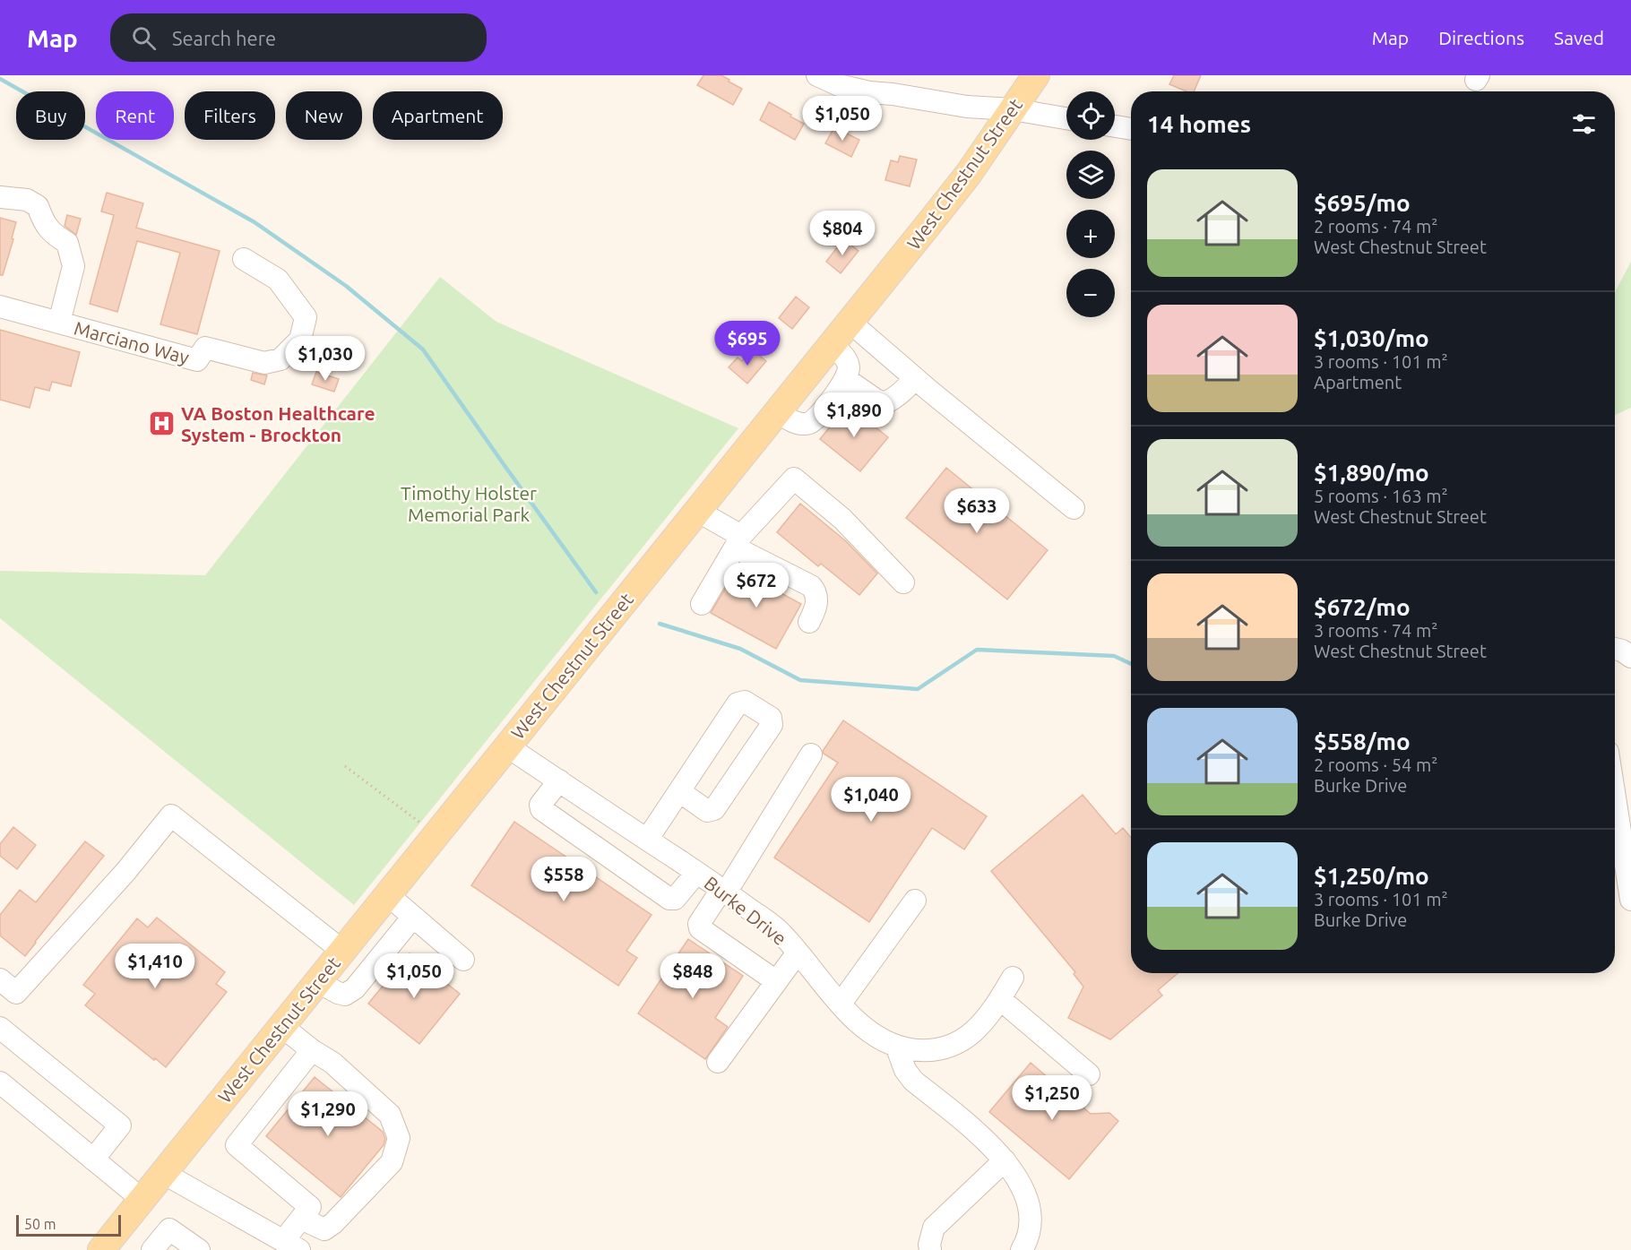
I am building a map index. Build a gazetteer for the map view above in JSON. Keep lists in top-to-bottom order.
{
  "streets": {
    "main road": ["West Chestnut Street"],
    "street": ["Marciano Way", "Burke Drive"]
  },
  "crossings": [
    ["West Chestnut Street", "Burke Drive"]
  ],
  "parks": ["Timothy Holster Memorial Park"],
  "places": {
    "hospital": ["VA Boston Healthcare System - Brockton"]
  },
  "scale_bar": "50 m",
  "page": {
    "header": "Map",
    "search": "Search here",
    "nav": ["Map", "Directions", "Saved"],
    "map_buttons": ["+", "−"],
    "chip": [
      "Buy",
      "Rent",
      "Filters",
      "New",
      "Apartment"
    ],
    "heading": "14 homes",
    "price": [
      "$1,050",
      "$804",
      "$695",
      "$1,030",
      "$1,890",
      "$633",
      "$672",
      "$1,040",
      "$558",
      "$1,410",
      "$1,050",
      "$848",
      "$1,250",
      "$1,290"
    ],
    "list": [
      {
        "name": "$695/mo",
        "note": "2 rooms · 74 m² · West Chestnut Street"
      },
      {
        "name": "$1,030/mo",
        "note": "3 rooms · 101 m² · Apartment"
      },
      {
        "name": "$1,890/mo",
        "note": "5 rooms · 163 m² · West Chestnut Street"
      },
      {
        "name": "$672/mo",
        "note": "3 rooms · 74 m² · West Chestnut Street"
      },
      {
        "name": "$558/mo",
        "note": "2 rooms · 54 m² · Burke Drive"
      },
      {
        "name": "$1,250/mo",
        "note": "3 rooms · 101 m² · Burke Drive"
      }
    ],
    "scale": "50 m"
  }
}
